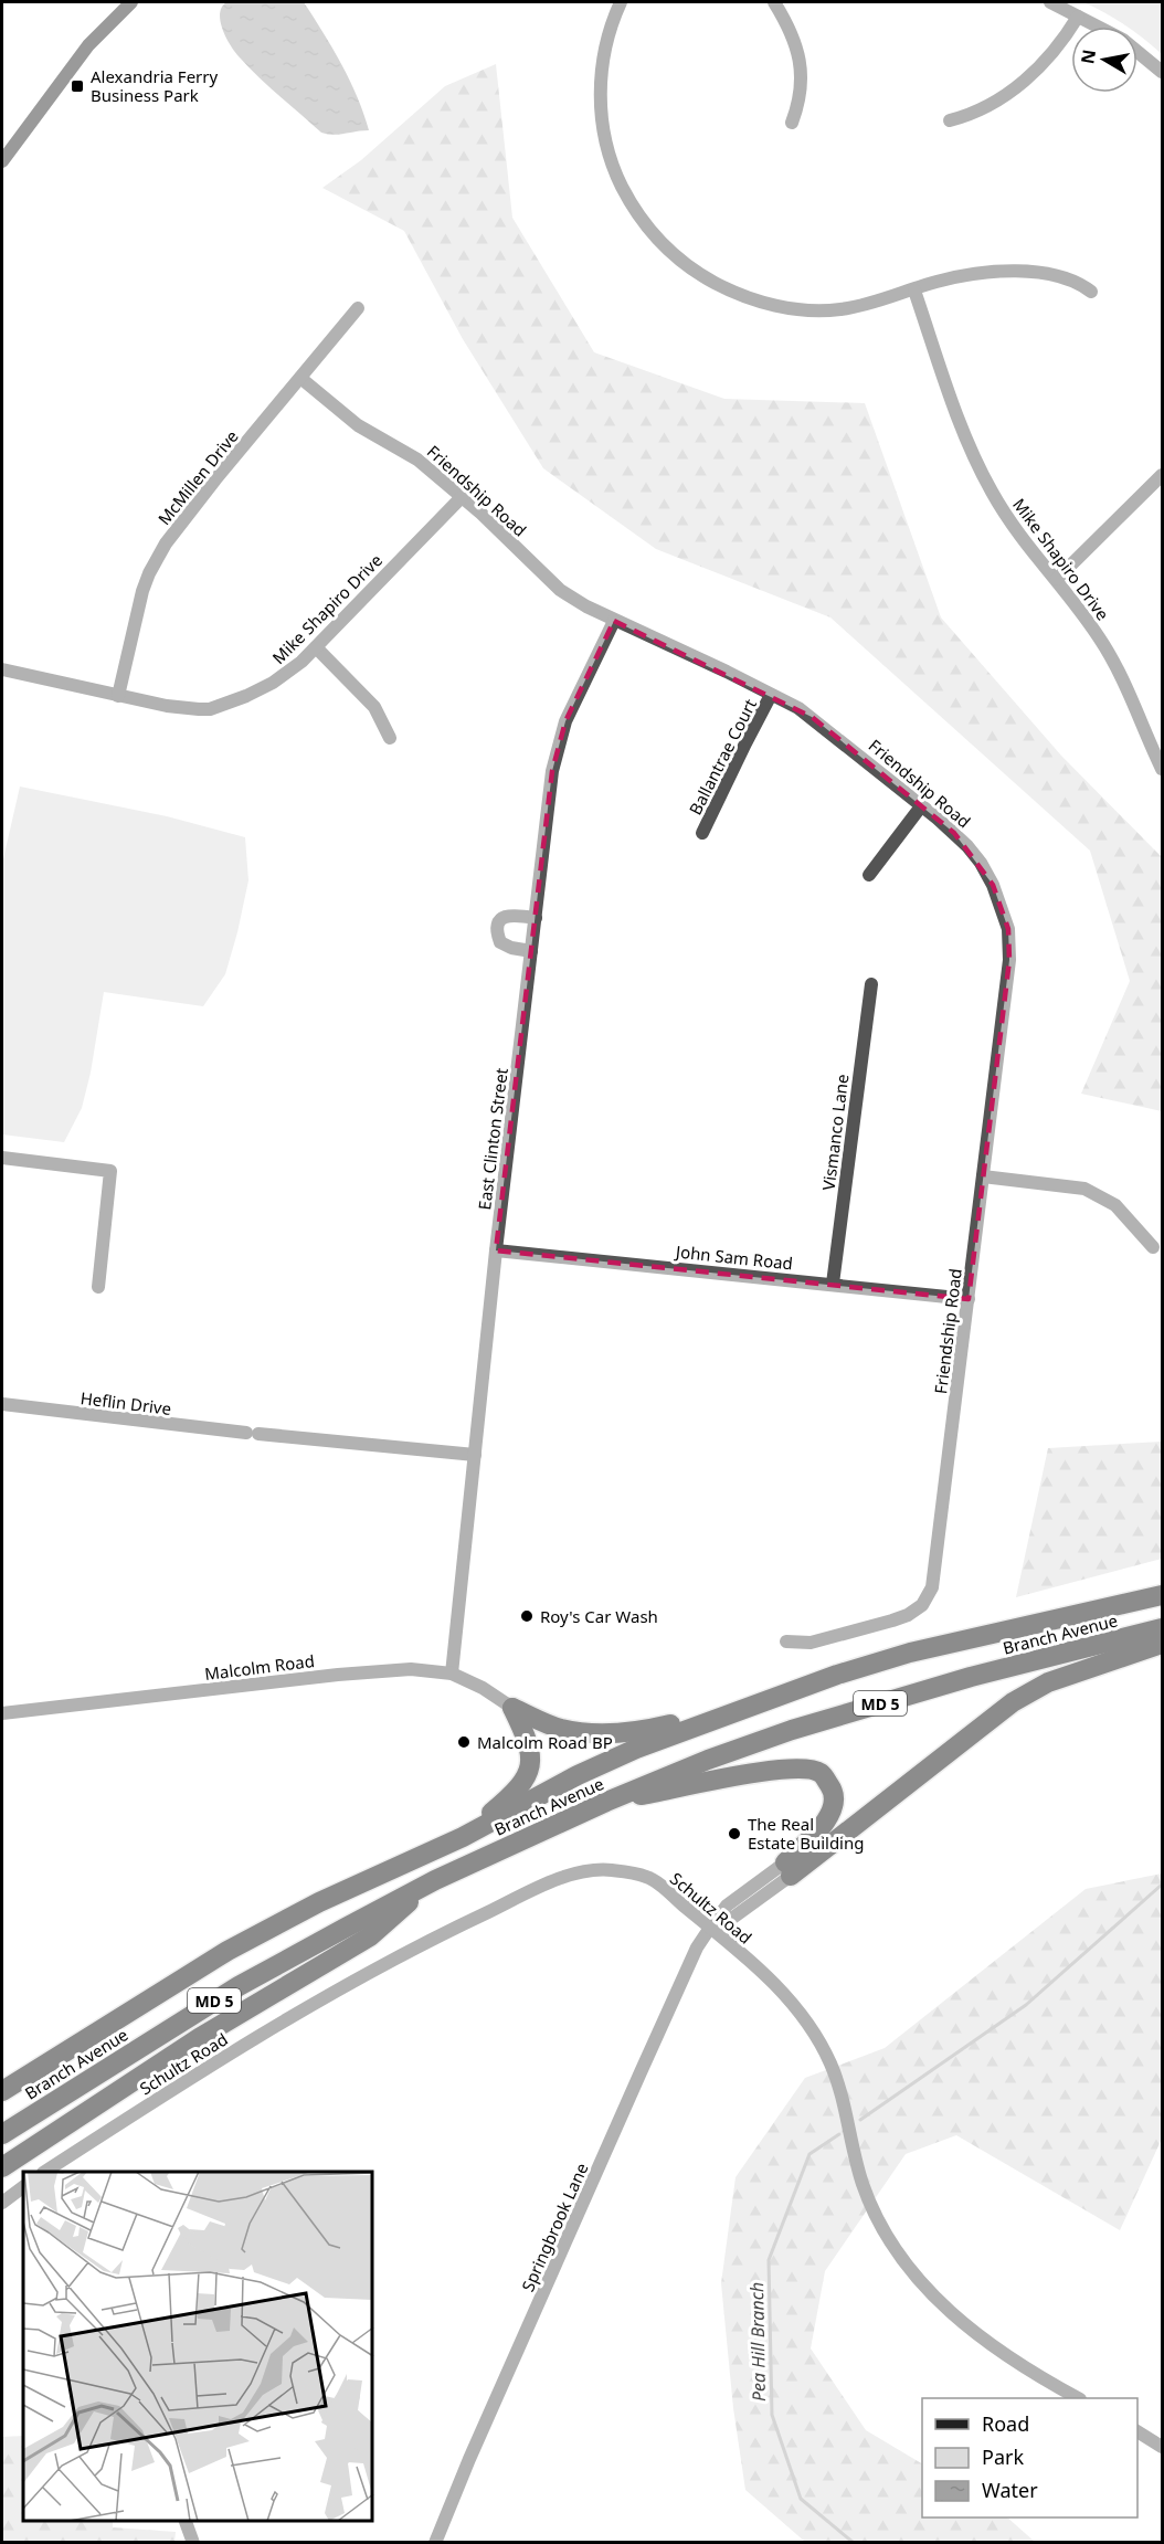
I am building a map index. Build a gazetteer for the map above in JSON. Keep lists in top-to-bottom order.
{
  "streets": {
    "highway": ["Branch Avenue", "MD 5"],
    "street": [
      "McMillen Drive",
      "Friendship Road",
      "Mike Shapiro Drive",
      "Ballantrae Court",
      "Vismanco Lane",
      "East Clinton Street",
      "John Sam Road",
      "Heflin Drive",
      "Malcolm Road",
      "Schultz Road",
      "Springbrook Lane"
    ]
  },
  "crossings": [
    ["McMillen Drive", "Friendship Road"],
    ["McMillen Drive", "Mike Shapiro Drive"],
    ["Friendship Road", "Mike Shapiro Drive"],
    ["Friendship Road", "Ballantrae Court"],
    ["Friendship Road", "East Clinton Street"],
    ["Friendship Road", "John Sam Road"],
    ["Vismanco Lane", "John Sam Road"],
    ["East Clinton Street", "John Sam Road"],
    ["East Clinton Street", "Heflin Drive"],
    ["East Clinton Street", "Malcolm Road"],
    ["Schultz Road", "Springbrook Lane"]
  ],
  "water": ["Pea Hill Branch"],
  "places": {
    "transit": ["Alexandria Ferry Business Park"],
    "other": ["Roy's Car Wash", "Malcolm Road BP", "The Real Estate Building"]
  },
  "legend": ["Road", "Park", "Water"],
  "north": "left"
}
